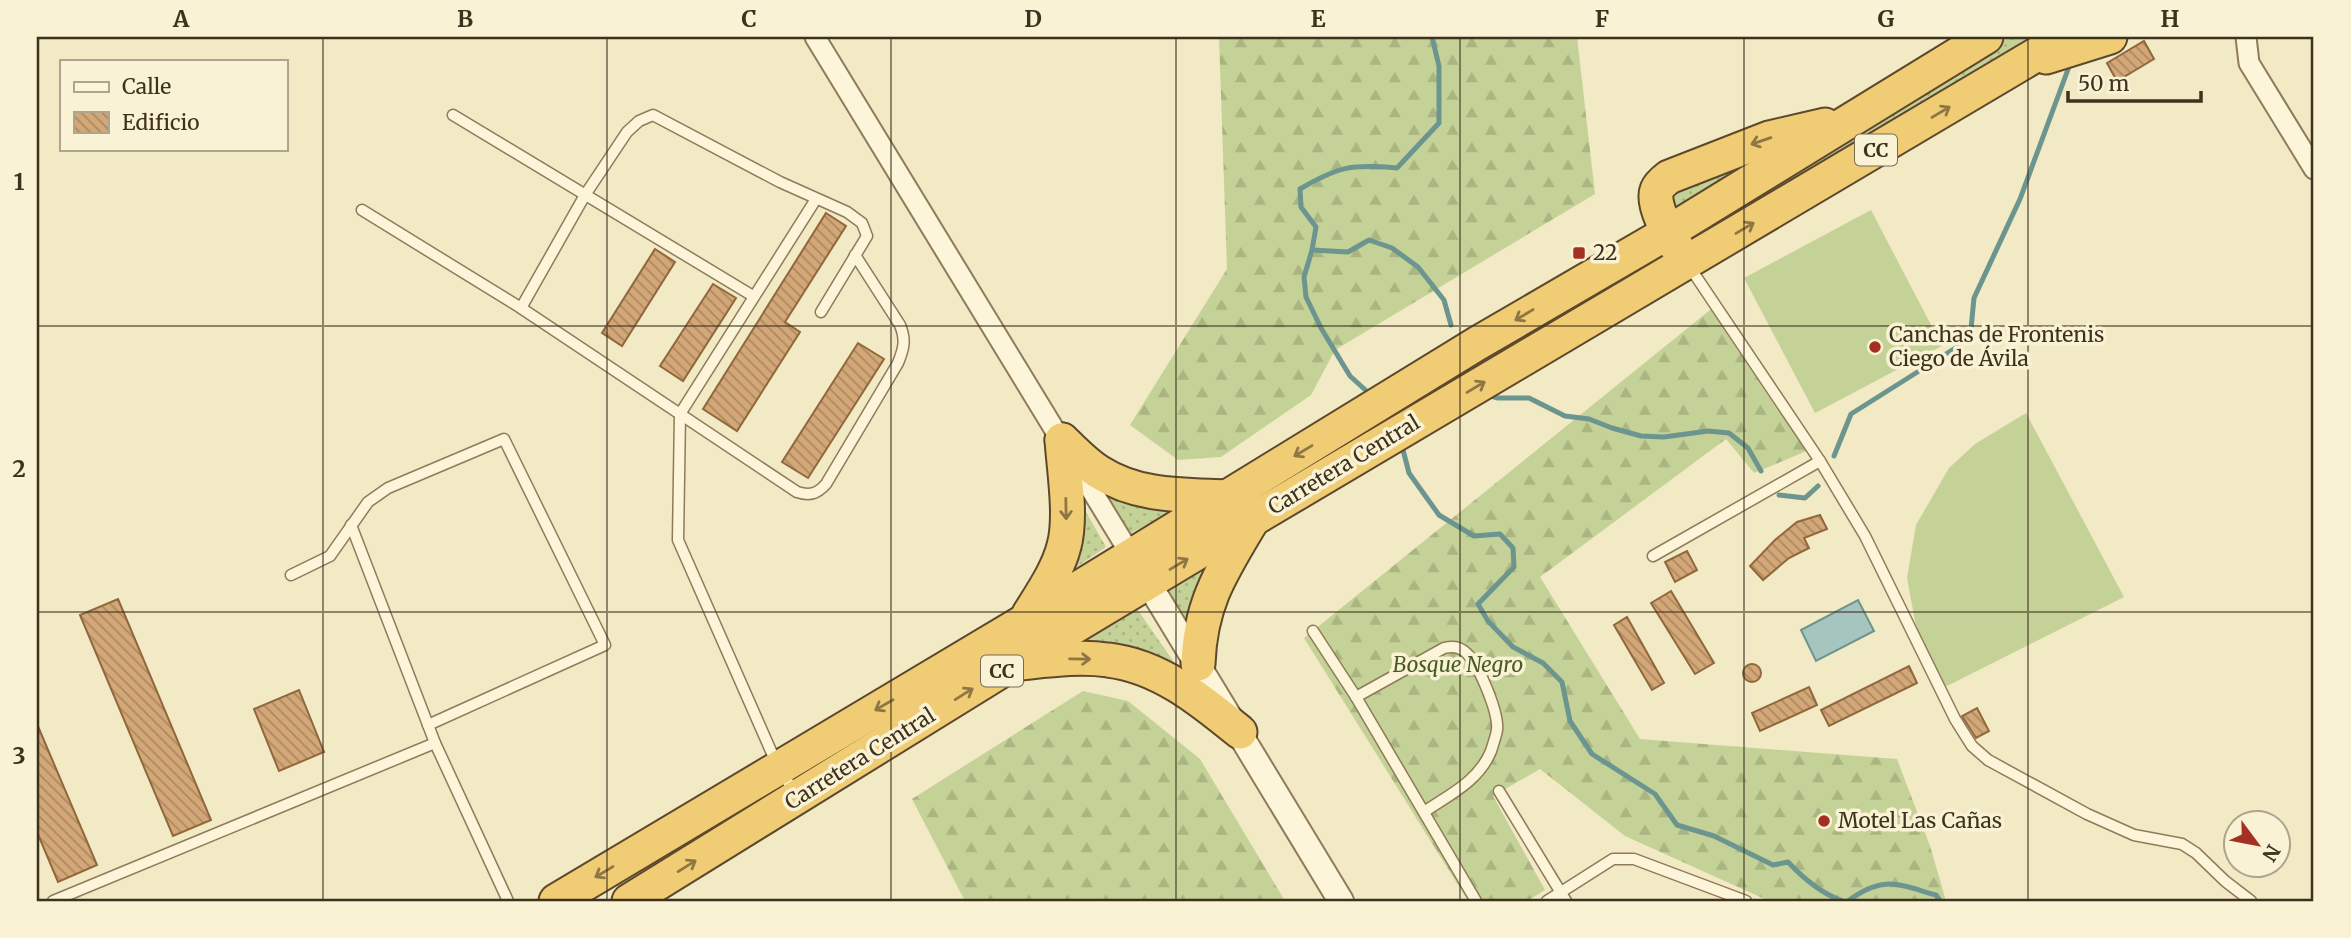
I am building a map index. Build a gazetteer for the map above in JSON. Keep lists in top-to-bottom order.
{
  "streets": {
    "highway": ["CC", "Carretera Central"]
  },
  "parks": ["Bosque Negro"],
  "places": {
    "transit": ["22"],
    "other": ["Canchas de Frontenis Ciego de Ávila", "Motel Las Cañas"]
  },
  "legend": ["Calle", "Edificio"],
  "scale_bar": "50 m",
  "north": "bottom right",
  "grid": {
    "columns": [
      "A",
      "B",
      "C",
      "D",
      "E",
      "F",
      "G",
      "H"
    ],
    "rows": ["1", "2", "3"]
  }
}
